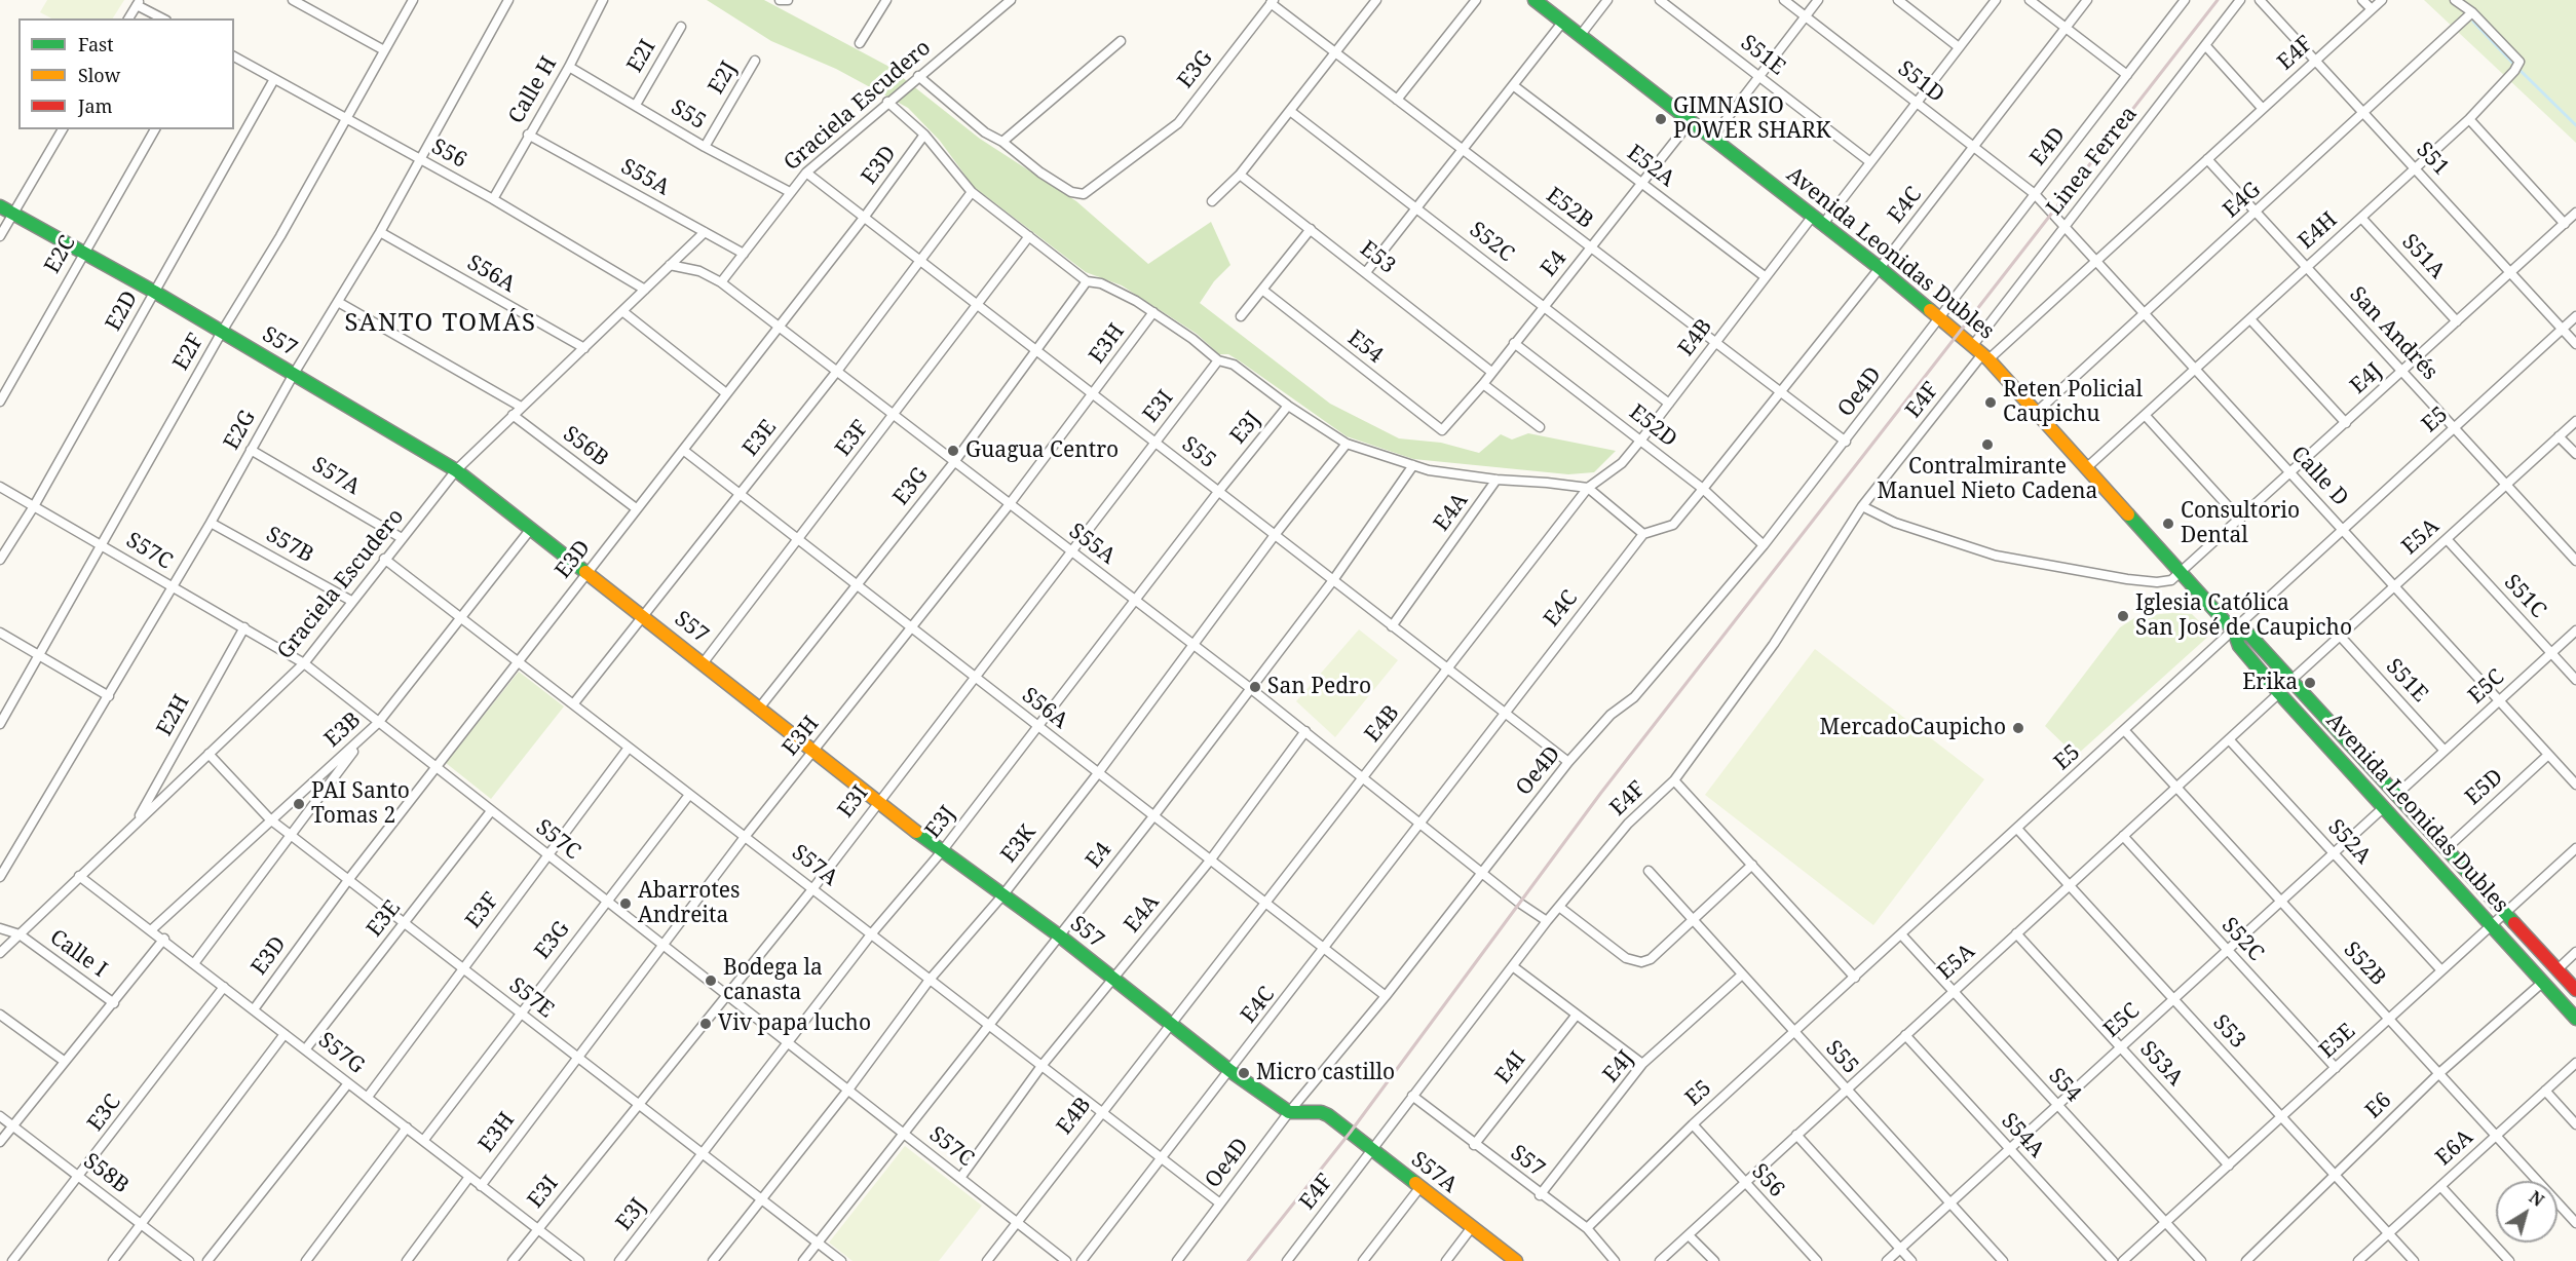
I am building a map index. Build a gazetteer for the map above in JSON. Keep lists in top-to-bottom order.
{
  "streets": {
    "main road": ["Avenida Leonidas Dubles", "S57", "S57A"],
    "street": [
      "E4F",
      "S51E",
      "E2I",
      "E3G",
      "E2J",
      "S51D",
      "Calle H",
      "Graciela Escudero",
      "S55",
      "E4D",
      "S56",
      "S51",
      "Linea Ferrea",
      "E3D",
      "E52A",
      "S55A",
      "E4G",
      "E4C",
      "E52B",
      "E4H",
      "S52C",
      "E2C",
      "S51A",
      "E53",
      "E4",
      "S56A",
      "E2D",
      "San Andrés",
      "E4B",
      "E3H",
      "E54",
      "E2F",
      "E4J",
      "Oe4D",
      "E3I",
      "E5",
      "E52D",
      "E3J",
      "E2G",
      "E3E",
      "E3F",
      "S56B",
      "Calle D",
      "E4A",
      "E5A",
      "S57B",
      "S57C",
      "S51C",
      "E5C",
      "E2H",
      "E3B",
      "E5D",
      "S52A",
      "E3K",
      "Calle I",
      "S52B",
      "S57E",
      "S53",
      "E5E",
      "S57G",
      "S53A",
      "E4I",
      "S54",
      "E6",
      "E3C",
      "S54A",
      "E6A",
      "S58B"
    ]
  },
  "crossings": [
    ["E4F", "S51"],
    ["E4F", "Linea Ferrea"],
    ["E4F", "S55A"],
    ["E4F", "Avenida Leonidas Dubles"],
    ["E4F", "San Andrés"],
    ["E4F", "S57"],
    ["E4F", "S57A"],
    ["E4F", "Calle D"],
    ["S51E", "E4B"],
    ["S51E", "E5A"],
    ["S51E", "E5C"],
    ["E2I", "S55"],
    ["E3G", "S55"],
    ["E3G", "S55A"],
    ["E3G", "E52B"],
    ["E3G", "S56A"],
    ["E3G", "S57"],
    ["E3G", "S57A"],
    ["E3G", "S57C"],
    ["E3G", "S57E"],
    ["E3G", "S57G"],
    ["E2J", "S55"],
    ["S51D", "E4D"],
    ["S51D", "E4C"],
    ["S51D", "E4B"],
    ["S51D", "Calle D"],
    ["Calle H", "S55"],
    ["Calle H", "S56"],
    ["Calle H", "S55A"],
    ["Graciela Escudero", "S55"],
    ["Graciela Escudero", "S56"],
    ["Graciela Escudero", "S55A"],
    ["Graciela Escudero", "S56A"],
    ["Graciela Escudero", "S57"],
    ["Graciela Escudero", "S56B"],
    ["Graciela Escudero", "S57A"],
    ["Graciela Escudero", "S57B"],
    ["Graciela Escudero", "S57C"],
    ["Graciela Escudero", "E2H"],
    ["Graciela Escudero", "Calle I"],
    ["Graciela Escudero", "S57E"],
    ["Graciela Escudero", "S57G"],
    ["S55", "E3D"],
    ["S55", "E4C"],
    ["S55", "E4"],
    ["S55", "E4B"],
    ["S55", "E3H"],
    ["S55", "E4J"],
    ["S55", "Oe4D"],
    ["S55", "E3I"],
    ["S55", "E5"],
    ["S55", "E3J"],
    ["S55", "E3E"],
    ["S55", "E3F"],
    ["S55", "E4A"],
    ["S55", "E5A"],
    ["S55", "E5C"],
    ["S55", "E3K"],
    ["E4D", "Avenida Leonidas Dubles"],
    ["E4D", "Oe4D"],
    ["E4D", "Calle D"],
    ["S56", "E2D"],
    ["S56", "E2F"],
    ["S56", "E5"],
    ["S56", "E2G"],
    ["S56", "E5A"],
    ["S51", "E4G"],
    ["S51", "E4H"],
    ["S51", "E4J"],
    ["S51", "E5"],
    ["Linea Ferrea", "Avenida Leonidas Dubles"],
    ["Linea Ferrea", "Calle D"],
    ["E3D", "S55A"],
    ["E3D", "S56A"],
    ["E3D", "S57"],
    ["E3D", "S56B"],
    ["E3D", "S57A"],
    ["E3D", "S57C"],
    ["E3D", "S57E"],
    ["E3D", "S57G"],
    ["E52A", "E4"],
    ["E52A", "E4B"],
    ["S55A", "E4C"],
    ["S55A", "E4"],
    ["S55A", "E4B"],
    ["S55A", "E3H"],
    ["S55A", "Oe4D"],
    ["S55A", "E3I"],
    ["S55A", "E3J"],
    ["S55A", "E3E"],
    ["S55A", "E3F"],
    ["S55A", "E4A"],
    ["S55A", "E3K"],
    ["E4G", "E4H"],
    ["E4G", "Avenida Leonidas Dubles"],
    ["E4G", "San Andrés"],
    ["E4G", "Calle D"],
    ["E4C", "E52B"],
    ["E4C", "Avenida Leonidas Dubles"],
    ["E4C", "S56A"],
    ["E4C", "S57"],
    ["E4C", "E52D"],
    ["E4C", "S57A"],
    ["E52B", "E4"],
    ["E52B", "E4B"],
    ["E52B", "Oe4D"],
    ["E4H", "Avenida Leonidas Dubles"],
    ["E4H", "S51A"],
    ["E4H", "San Andrés"],
    ["E4H", "Calle D"],
    ["S52C", "E4"],
    ["S52C", "E4B"],
    ["S52C", "E5A"],
    ["S52C", "E5C"],
    ["S52C", "E5E"],
    ["Avenida Leonidas Dubles", "E4"],
    ["Avenida Leonidas Dubles", "E4B"],
    ["Avenida Leonidas Dubles", "E4J"],
    ["Avenida Leonidas Dubles", "Oe4D"],
    ["Avenida Leonidas Dubles", "E5"],
    ["Avenida Leonidas Dubles", "E5A"],
    ["Avenida Leonidas Dubles", "E5C"],
    ["Avenida Leonidas Dubles", "E5D"],
    ["Avenida Leonidas Dubles", "E5E"],
    ["Avenida Leonidas Dubles", "E6"],
    ["E2C", "S57"],
    ["S51A", "E4J"],
    ["E53", "E4"],
    ["E4", "S56A"],
    ["E4", "S57"],
    ["E4", "E54"],
    ["E4", "E52D"],
    ["E4", "S57A"],
    ["E4", "S57C"],
    ["E4", "S57E"],
    ["S56A", "E4B"],
    ["S56A", "E3H"],
    ["S56A", "Oe4D"],
    ["S56A", "E3I"],
    ["S56A", "E3J"],
    ["S56A", "E2G"],
    ["S56A", "E3E"],
    ["S56A", "E3F"],
    ["S56A", "E4A"],
    ["S56A", "E3K"],
    ["E2D", "S57"],
    ["E2D", "S57C"],
    ["San Andrés", "E4J"],
    ["San Andrés", "E5"],
    ["San Andrés", "E5A"],
    ["E4B", "S57"],
    ["E4B", "E52D"],
    ["E4B", "S57A"],
    ["E4B", "S57C"],
    ["S57", "E3H"],
    ["S57", "E2F"],
    ["S57", "E4J"],
    ["S57", "Oe4D"],
    ["S57", "E3I"],
    ["S57", "E5"],
    ["S57", "E3J"],
    ["S57", "E2G"],
    ["S57", "E3E"],
    ["S57", "E3F"],
    ["S57", "S57A"],
    ["S57", "E4A"],
    ["S57", "E3B"],
    ["S57", "E3K"],
    ["S57", "E4I"],
    ["E3H", "S57A"],
    ["E3H", "S57C"],
    ["E3H", "S57E"],
    ["E3H", "S57G"],
    ["E2F", "S57C"],
    ["E4J", "Calle D"],
    ["Oe4D", "E52D"],
    ["Oe4D", "S57A"],
    ["E3I", "S57A"],
    ["E3I", "S57C"],
    ["E3I", "S57E"],
    ["E3I", "S57G"],
    ["E5", "Calle D"],
    ["E5", "S52B"],
    ["E5", "S53"],
    ["E5", "S54"],
    ["E3J", "S57A"],
    ["E3J", "S57C"],
    ["E3J", "S57E"],
    ["E2G", "S57A"],
    ["E2G", "S57B"],
    ["E2G", "S57C"],
    ["E3E", "S57A"],
    ["E3E", "S57C"],
    ["E3E", "S57E"],
    ["E3E", "S57G"],
    ["E3F", "S57A"],
    ["E3F", "S57C"],
    ["E3F", "S57E"],
    ["E3F", "S57G"],
    ["S57A", "E4A"],
    ["S57A", "E3B"],
    ["S57A", "E3K"],
    ["Calle D", "E5A"],
    ["Calle D", "E5C"],
    ["Calle D", "E5D"],
    ["E4A", "S57C"],
    ["E5A", "S51C"],
    ["E5A", "S52A"],
    ["E5A", "S52B"],
    ["E5A", "S53"],
    ["E5A", "S53A"],
    ["E5A", "S54"],
    ["E5A", "S54A"],
    ["S57C", "E2H"],
    ["S57C", "E3B"],
    ["S57C", "E3K"],
    ["S51C", "E5C"],
    ["E5C", "S52A"],
    ["E5C", "S52B"],
    ["E5C", "S53"],
    ["E5C", "S53A"],
    ["E5C", "S54"],
    ["E5C", "S54A"],
    ["E3B", "S57E"],
    ["E3B", "S57G"],
    ["S52A", "E5E"],
    ["E3K", "S57E"],
    ["S52B", "E5E"],
    ["S52B", "E6"],
    ["S52B", "E6A"],
    ["S53", "E5E"],
    ["S53", "E6"],
    ["S53", "E6A"],
    ["E5E", "S53A"],
    ["E5E", "S54"],
    ["S57G", "E3C"],
    ["E3C", "S58B"]
  ],
  "districts": ["SANTO TOMÁS"],
  "places": [
    "GIMNASIO POWER SHARK",
    "Reten Policial Caupichu",
    "Contralmirante Manuel Nieto Cadena",
    "Guagua Centro",
    "Consultorio Dental",
    "Iglesia Católica San José de Caupicho",
    "Erika",
    "San Pedro",
    "MercadoCaupicho",
    "PAI Santo Tomas 2",
    "Abarrotes Andreita",
    "Bodega la canasta",
    "Viv papa lucho",
    "Micro castillo"
  ],
  "legend": ["Fast", "Slow", "Jam"],
  "north": "top right"
}
